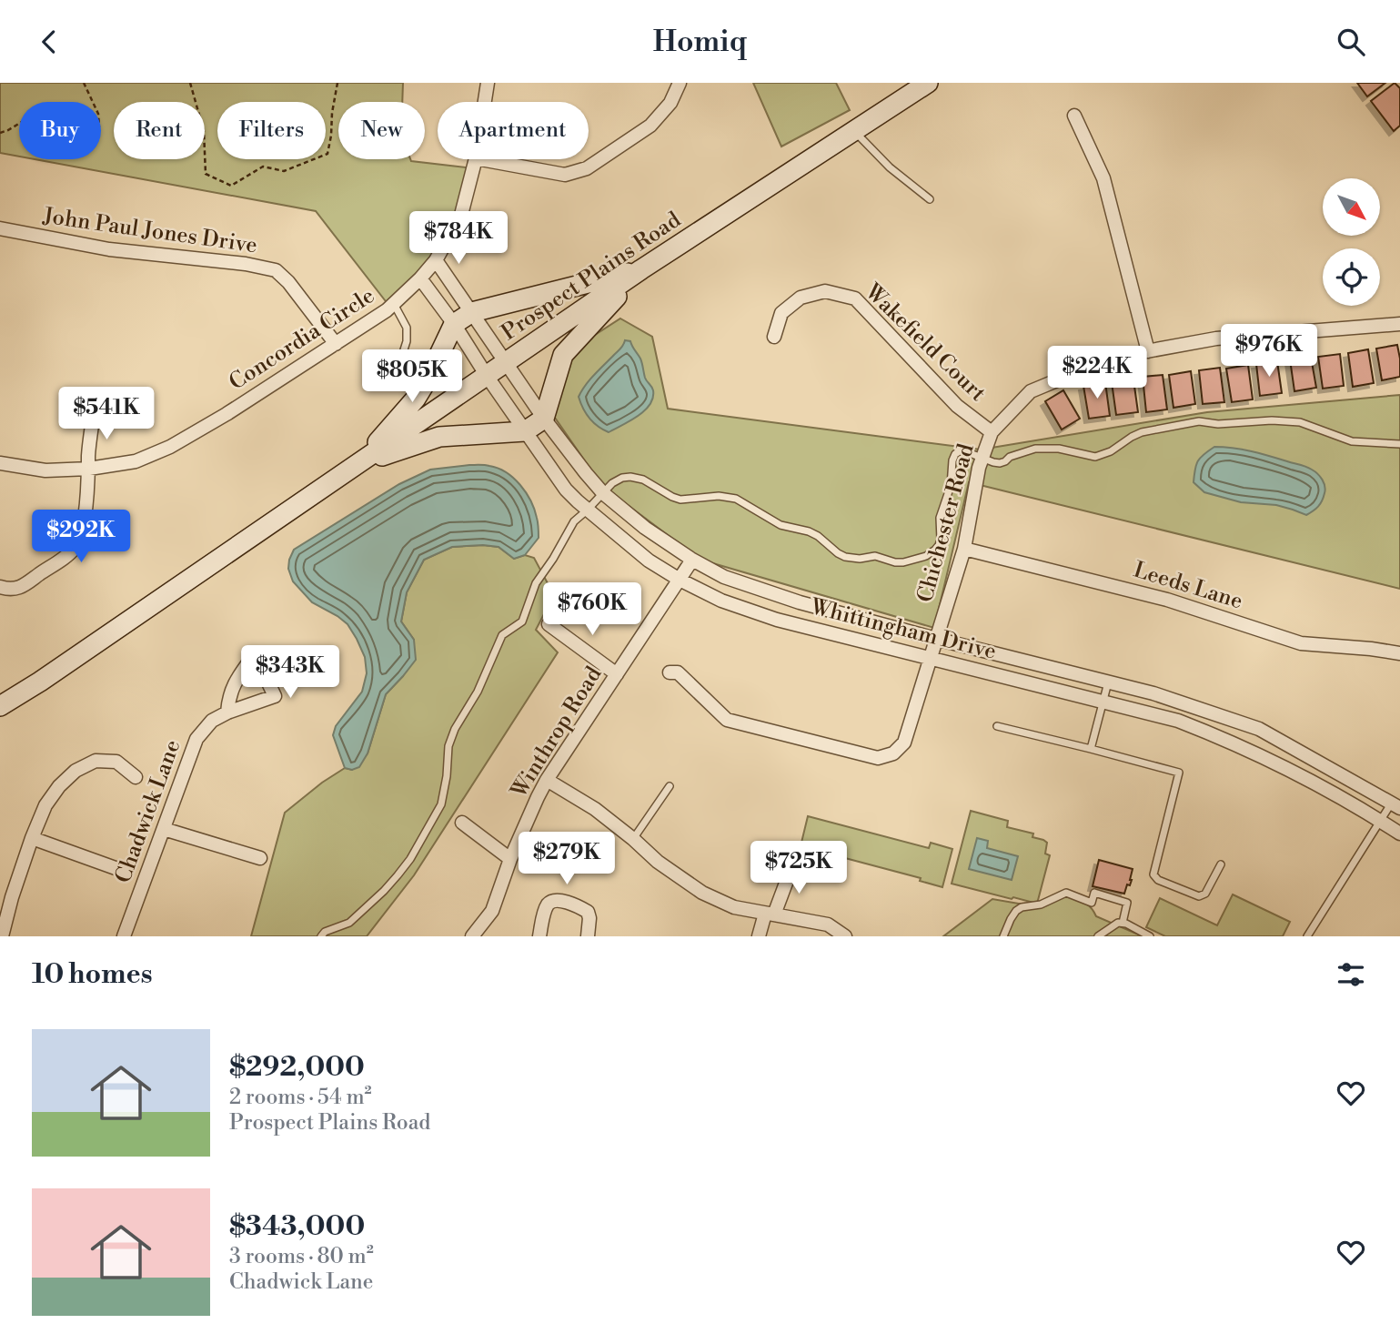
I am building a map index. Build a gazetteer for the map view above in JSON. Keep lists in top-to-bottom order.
{
  "streets": {
    "street": [
      "John Paul Jones Drive",
      "Prospect Plains Road",
      "Concordia Circle",
      "Wakefield Court",
      "Chichester Road",
      "Leeds Lane",
      "Whittingham Drive",
      "Winthrop Road",
      "Chadwick Lane"
    ]
  },
  "crossings": [
    ["John Paul Jones Drive", "Concordia Circle"],
    ["Prospect Plains Road", "Whittingham Drive"],
    ["Concordia Circle", "Whittingham Drive"],
    ["Wakefield Court", "Chichester Road"],
    ["Chichester Road", "Leeds Lane"],
    ["Chichester Road", "Whittingham Drive"],
    ["Whittingham Drive", "Winthrop Road"]
  ],
  "north": "bottom right",
  "page": {
    "header": "Homiq",
    "chip": [
      "Buy",
      "Rent",
      "Filters",
      "New",
      "Apartment"
    ],
    "price": [
      "$784K",
      "$976K",
      "$224K",
      "$805K",
      "$541K",
      "$292K",
      "$760K",
      "$343K",
      "$279K",
      "$725K"
    ],
    "heading": "10 homes",
    "list": [
      {
        "name": "$292,000",
        "note": "2 rooms · 54 m² · Prospect Plains Road"
      },
      {
        "name": "$343,000",
        "note": "3 rooms · 80 m² · Chadwick Lane"
      }
    ]
  }
}
